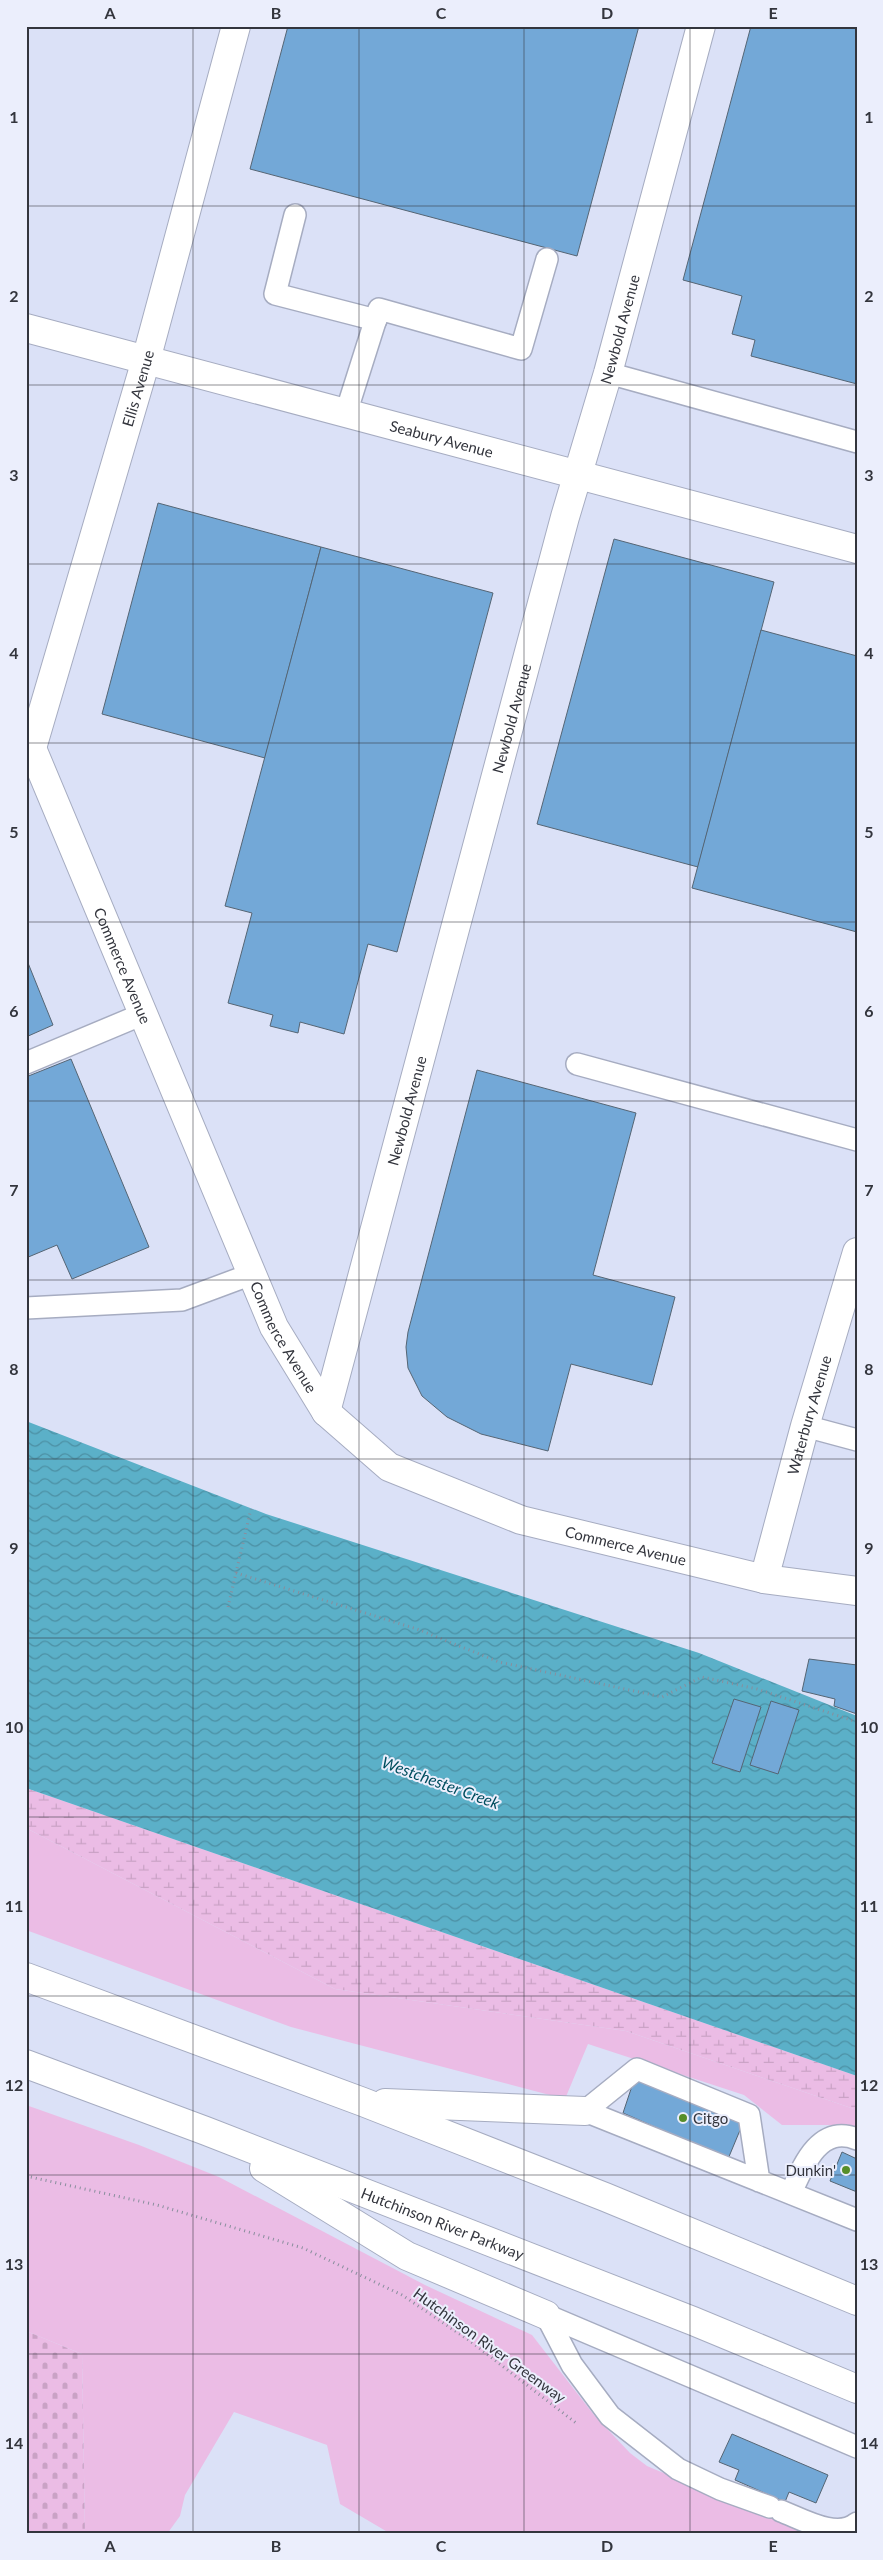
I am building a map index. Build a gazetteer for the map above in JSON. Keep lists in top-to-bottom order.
{
  "streets": {
    "main road": [
      "Newbold Avenue",
      "Ellis Avenue",
      "Seabury Avenue",
      "Commerce Avenue",
      "Waterbury Avenue",
      "Hutchinson River Parkway"
    ],
    "path": ["Hutchinson River Greenway"]
  },
  "crossings": [
    ["Newbold Avenue", "Seabury Avenue"],
    ["Newbold Avenue", "Commerce Avenue"],
    ["Ellis Avenue", "Seabury Avenue"],
    ["Ellis Avenue", "Commerce Avenue"],
    ["Commerce Avenue", "Waterbury Avenue"]
  ],
  "water": ["Westchester Creek"],
  "places": ["Citgo", "Dunkin'"],
  "grid": {
    "columns": [
      "A",
      "B",
      "C",
      "D",
      "E"
    ],
    "rows": [
      "1",
      "2",
      "3",
      "4",
      "5",
      "6",
      "7",
      "8",
      "9",
      "10",
      "11",
      "12",
      "13",
      "14"
    ]
  }
}
